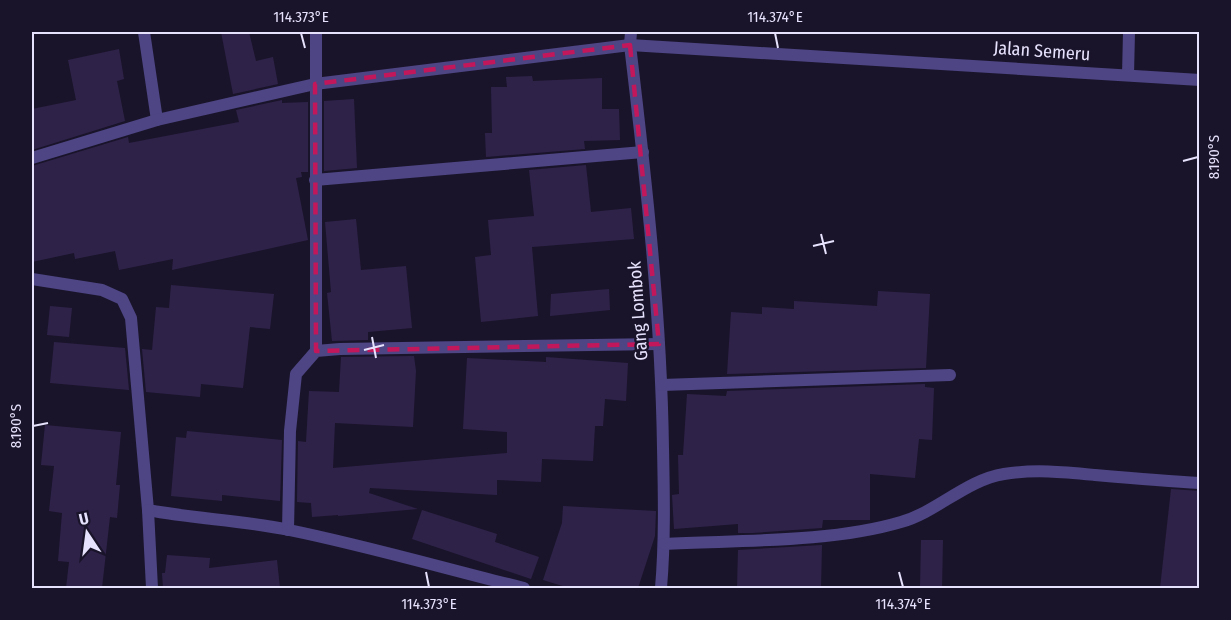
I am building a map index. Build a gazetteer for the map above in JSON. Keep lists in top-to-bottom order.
{
  "streets": {
    "street": ["Jalan Semeru", "Gang Lombok"]
  },
  "crossings": [
    ["Jalan Semeru", "Gang Lombok"]
  ],
  "north": "top",
  "coordinates": ["114.373°E", "114.374°E", "8.190°S"]
}
